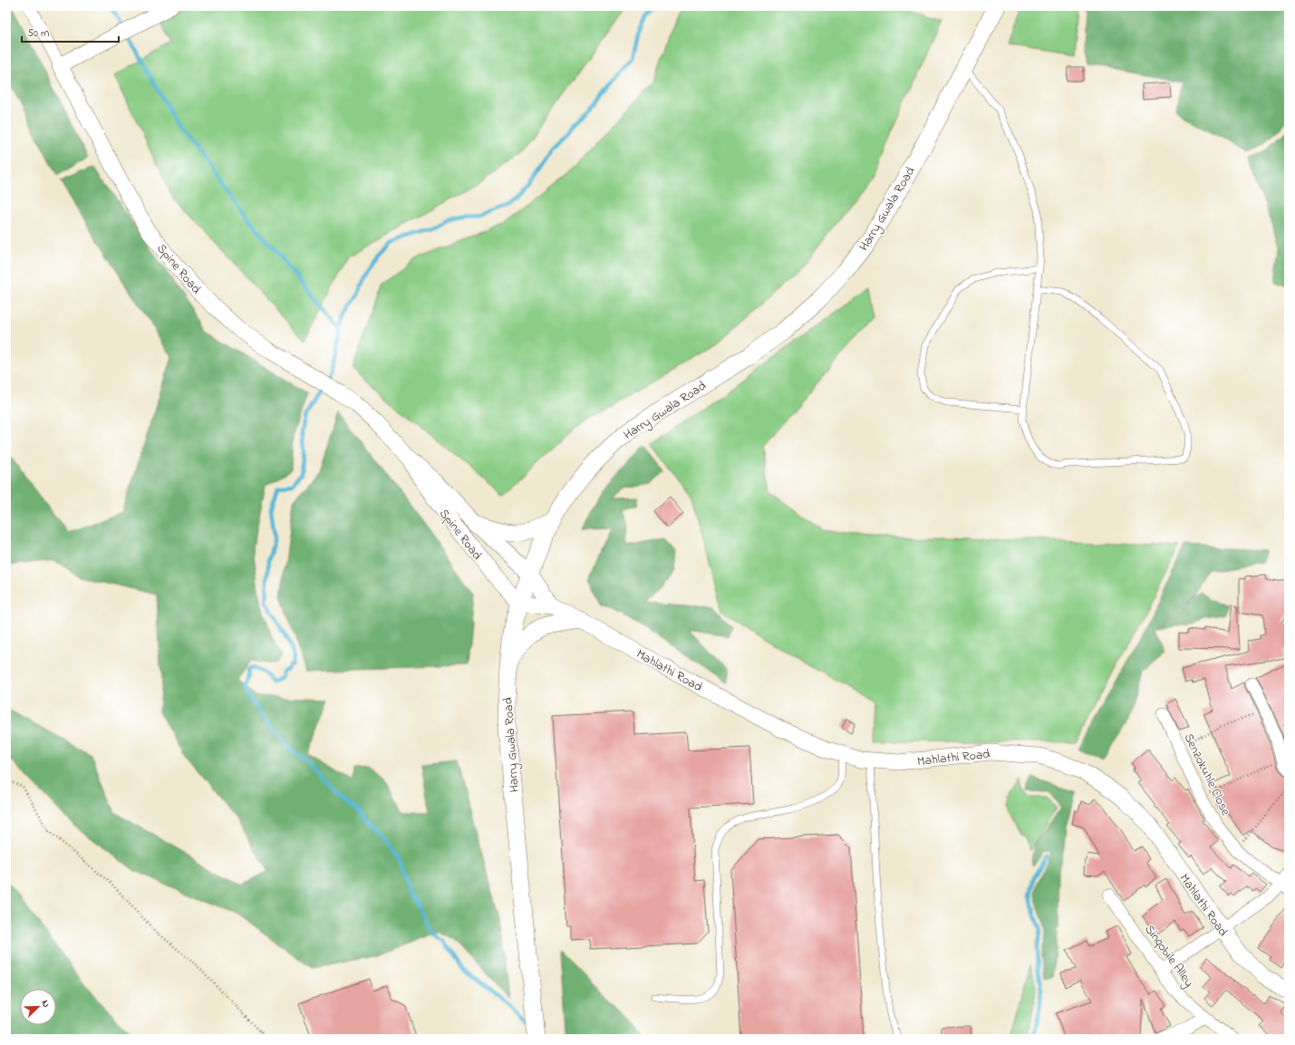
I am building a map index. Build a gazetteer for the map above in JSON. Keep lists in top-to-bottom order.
{
  "streets": {
    "main road": ["Harry Gwala Road"],
    "street": [
      "Spine Road",
      "Mahlathi Road",
      "Senzokuhle Close",
      "Sinqobile Alley"
    ]
  },
  "crossings": [
    ["Harry Gwala Road", "Spine Road"],
    ["Harry Gwala Road", "Mahlathi Road"],
    ["Spine Road", "Mahlathi Road"]
  ],
  "scale_bar": "50 m",
  "north": "top right"
}
